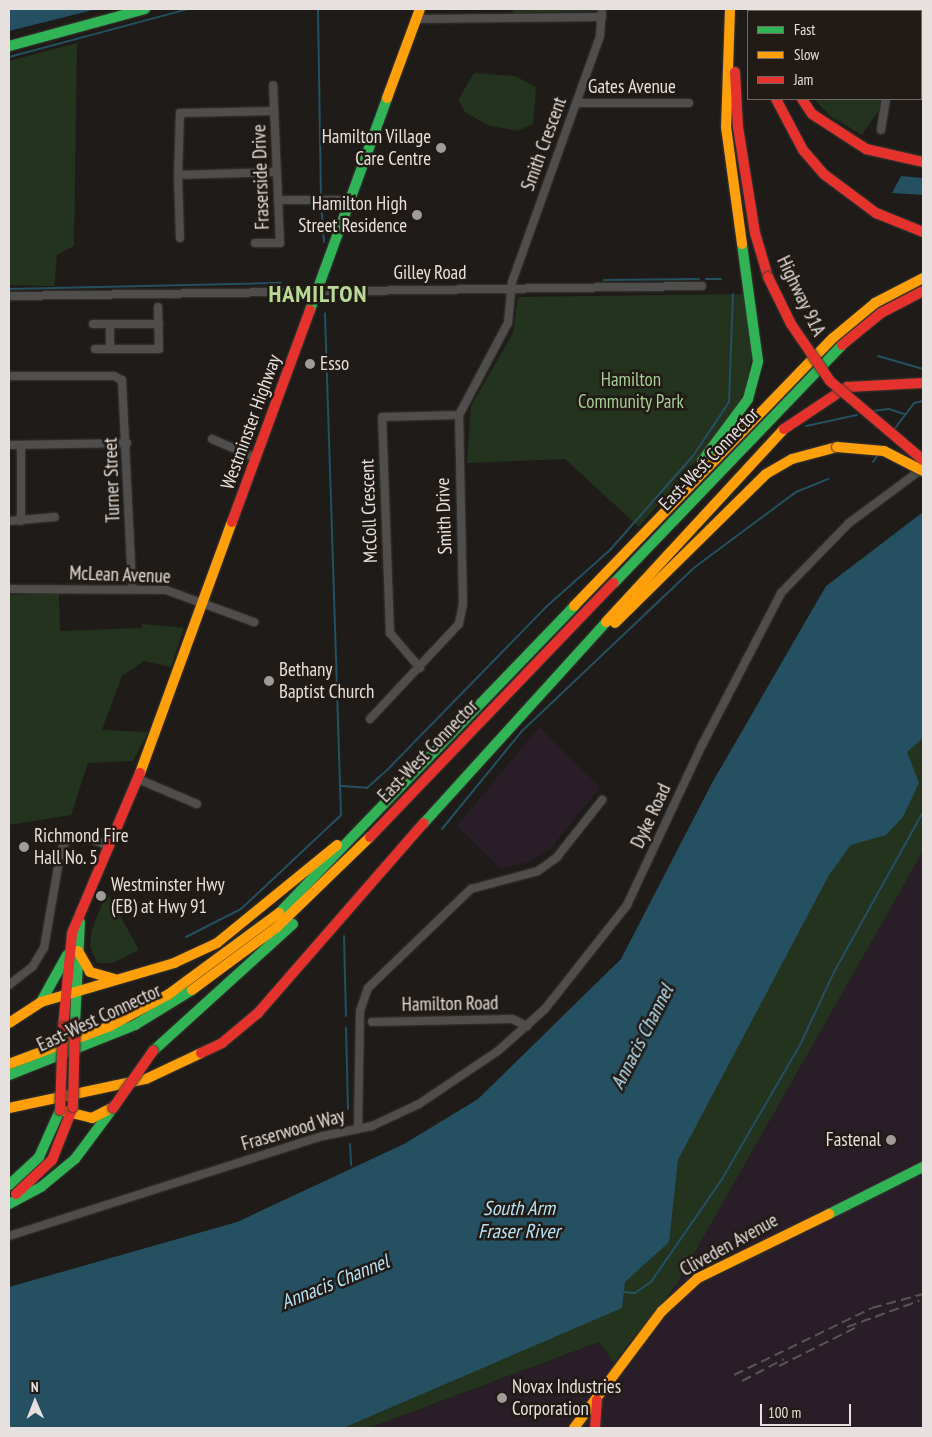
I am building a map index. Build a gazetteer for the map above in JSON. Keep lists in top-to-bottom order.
{
  "streets": {
    "main road": [
      "Highway 91A",
      "Westminster Highway",
      "East-West Connector",
      "Cliveden Avenue"
    ],
    "street": [
      "Gates Avenue",
      "Smith Crescent",
      "Fraserside Drive",
      "Gilley Road",
      "Turner Street",
      "McColl Crescent",
      "Smith Drive",
      "McLean Avenue",
      "Dyke Road",
      "Hamilton Road",
      "Fraserwood Way"
    ]
  },
  "crossings": [
    ["Gates Avenue", "Smith Crescent"],
    ["Smith Crescent", "Gilley Road"],
    ["Smith Crescent", "Smith Drive"],
    ["Gilley Road", "Westminster Highway"],
    ["Gilley Road", "Smith Drive"],
    ["Westminster Highway", "McLean Avenue"],
    ["Turner Street", "McLean Avenue"],
    ["McColl Crescent", "Smith Drive"],
    ["Dyke Road", "Hamilton Road"],
    ["Dyke Road", "Fraserwood Way"]
  ],
  "districts": ["HAMILTON"],
  "water": ["Annacis Channel", "South Arm Fraser River"],
  "parks": ["Hamilton Community Park"],
  "places": [
    "Hamilton Village Care Centre",
    "Hamilton High Street Residence",
    "Esso",
    "Bethany Baptist Church",
    "Richmond Fire Hall No. 5",
    "Westminster Hwy (EB) at Hwy 91",
    "Fastenal",
    "Novax Industries Corporation"
  ],
  "legend": ["Fast", "Slow", "Jam"],
  "scale_bar": "100 m",
  "north": "top"
}
